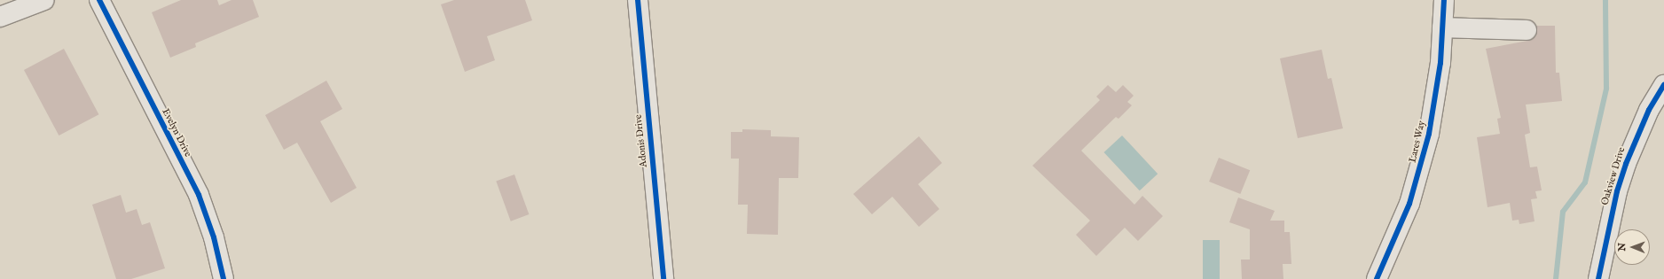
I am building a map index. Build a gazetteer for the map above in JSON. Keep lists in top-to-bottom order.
{
  "streets": {
    "street": [
      "Evelyn Drive",
      "Adonis Drive",
      "Lares Way",
      "Oakview Drive"
    ]
  },
  "north": "left"
}
